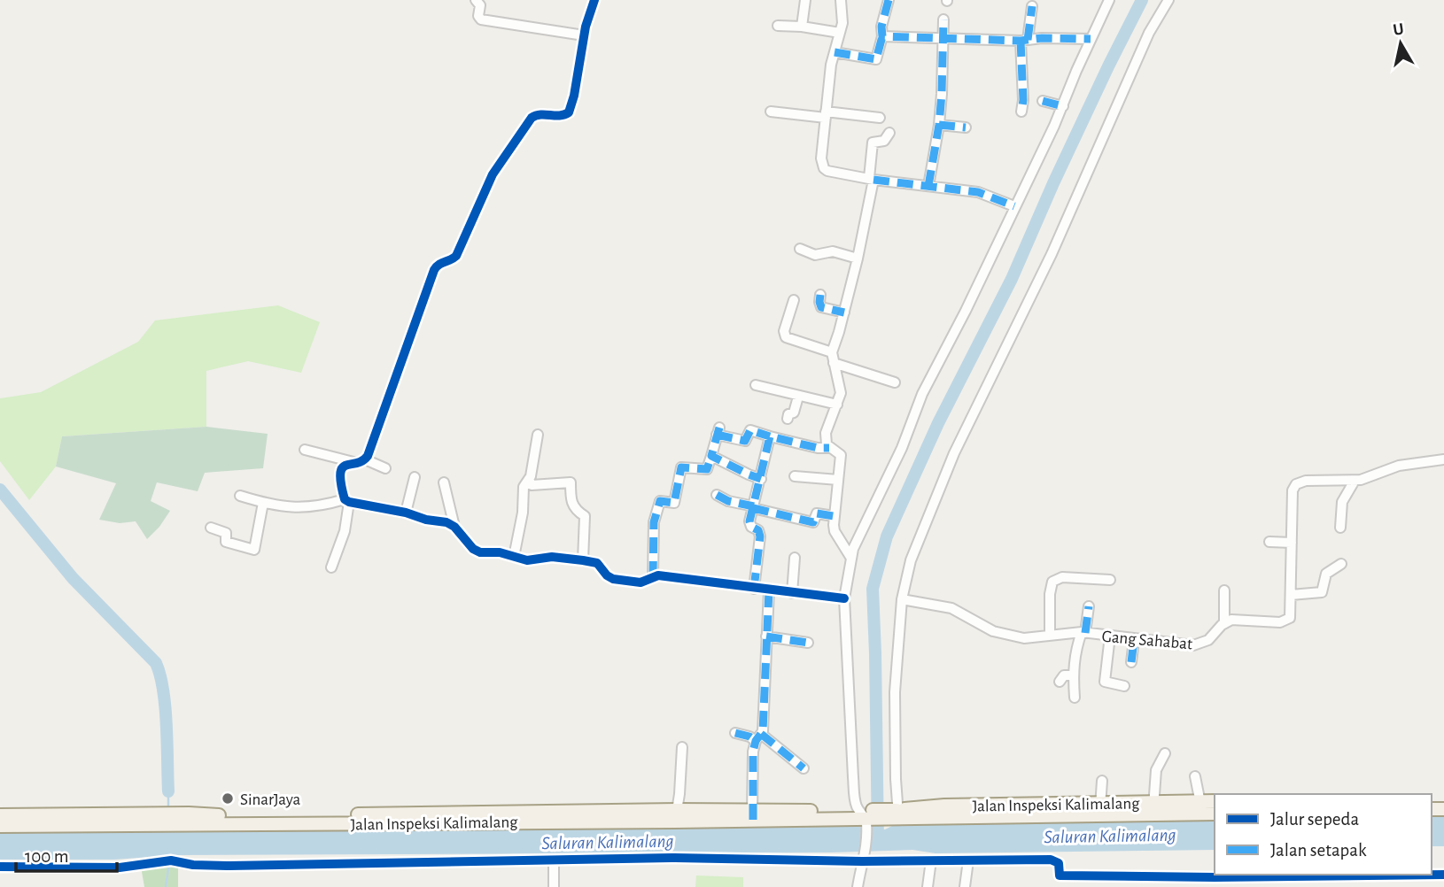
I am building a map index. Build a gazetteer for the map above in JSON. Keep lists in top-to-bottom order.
{
  "streets": {
    "main road": ["Jalan Inspeksi Kalimalang"],
    "street": ["Gang Sahabat"]
  },
  "water": ["Saluran Kalimalang"],
  "places": ["SinarJaya"],
  "legend": ["Jalur sepeda", "Jalan setapak"],
  "scale_bar": "100 m",
  "north": "top"
}
